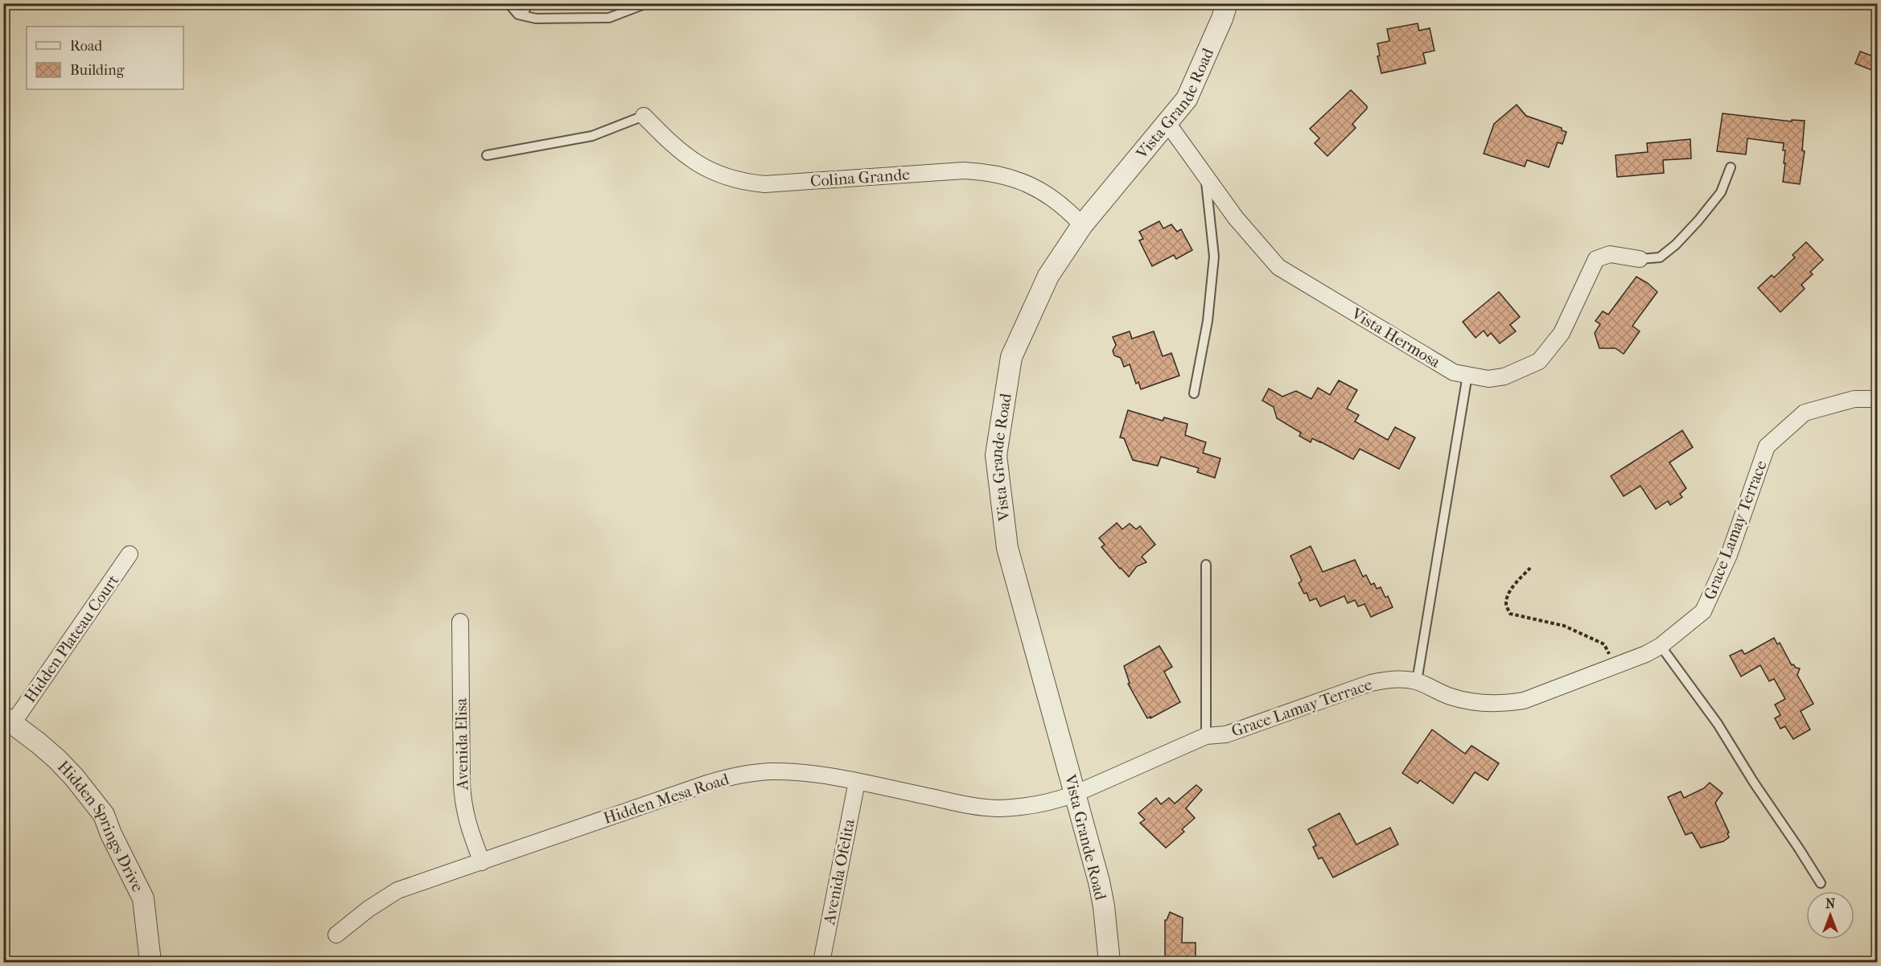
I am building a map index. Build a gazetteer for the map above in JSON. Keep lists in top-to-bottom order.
{
  "streets": {
    "street": [
      "Vista Grande Road",
      "Colina Grande",
      "Vista Hermosa",
      "Grace Lamay Terrace",
      "Hidden Plateau Court",
      "Avenida Elisa",
      "Hidden Mesa Road",
      "Hidden Springs Drive",
      "Avenida Ofelita"
    ]
  },
  "crossings": [
    ["Vista Grande Road", "Colina Grande"],
    ["Vista Grande Road", "Vista Hermosa"],
    ["Vista Grande Road", "Grace Lamay Terrace"],
    ["Vista Grande Road", "Hidden Mesa Road"],
    ["Grace Lamay Terrace", "Hidden Mesa Road"],
    ["Hidden Plateau Court", "Hidden Springs Drive"],
    ["Avenida Elisa", "Hidden Mesa Road"],
    ["Hidden Mesa Road", "Avenida Ofelita"]
  ],
  "legend": ["Road", "Building"],
  "north": "top"
}
